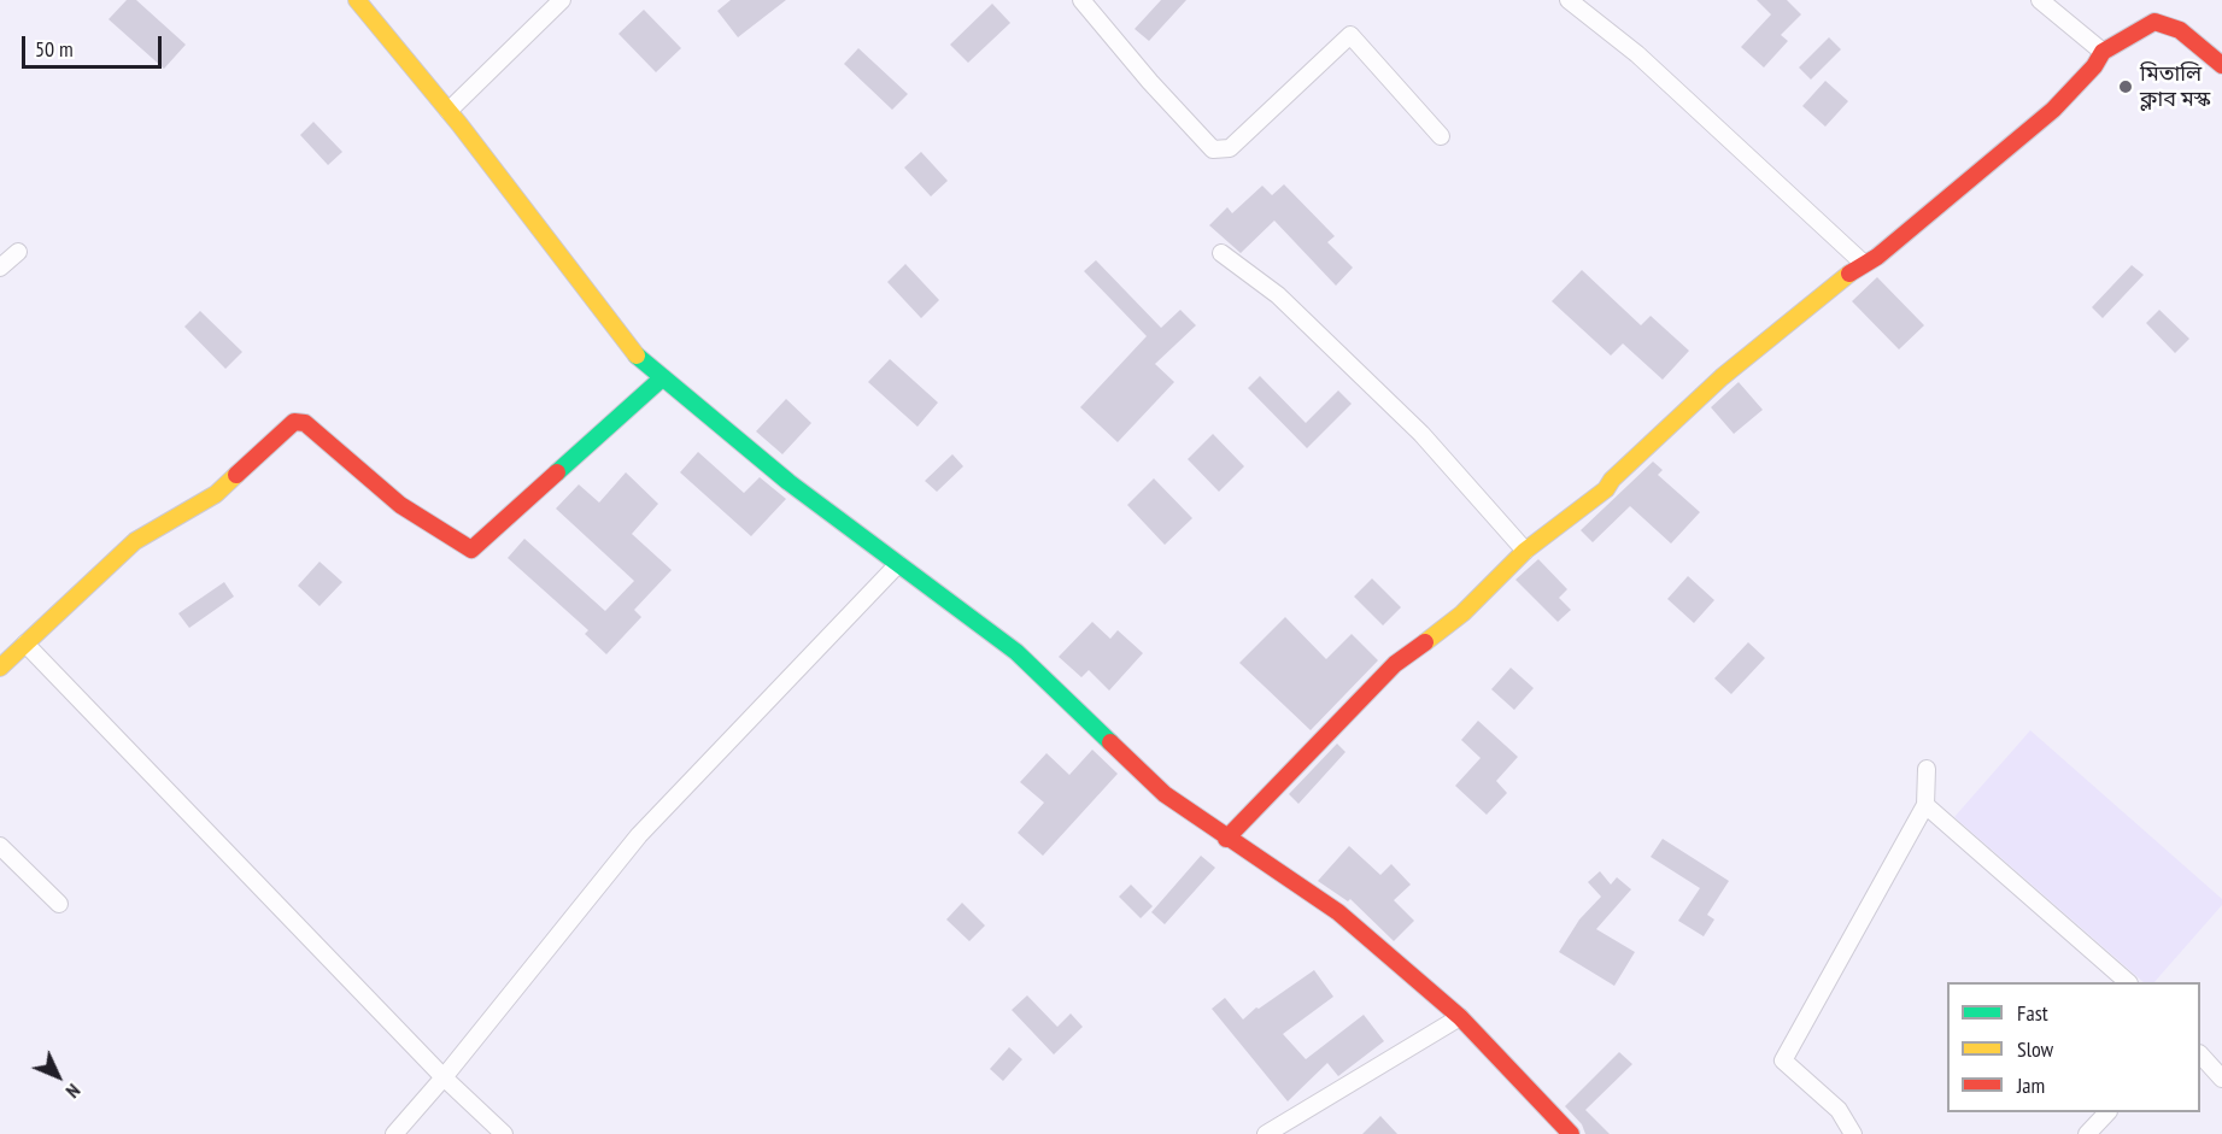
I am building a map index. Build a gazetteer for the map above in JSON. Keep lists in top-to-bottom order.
{
  "places": ["মিতালি ক্লাব মস্ক"],
  "legend": ["Fast", "Slow", "Jam"],
  "scale_bar": "50 m",
  "north": "bottom right"
}
